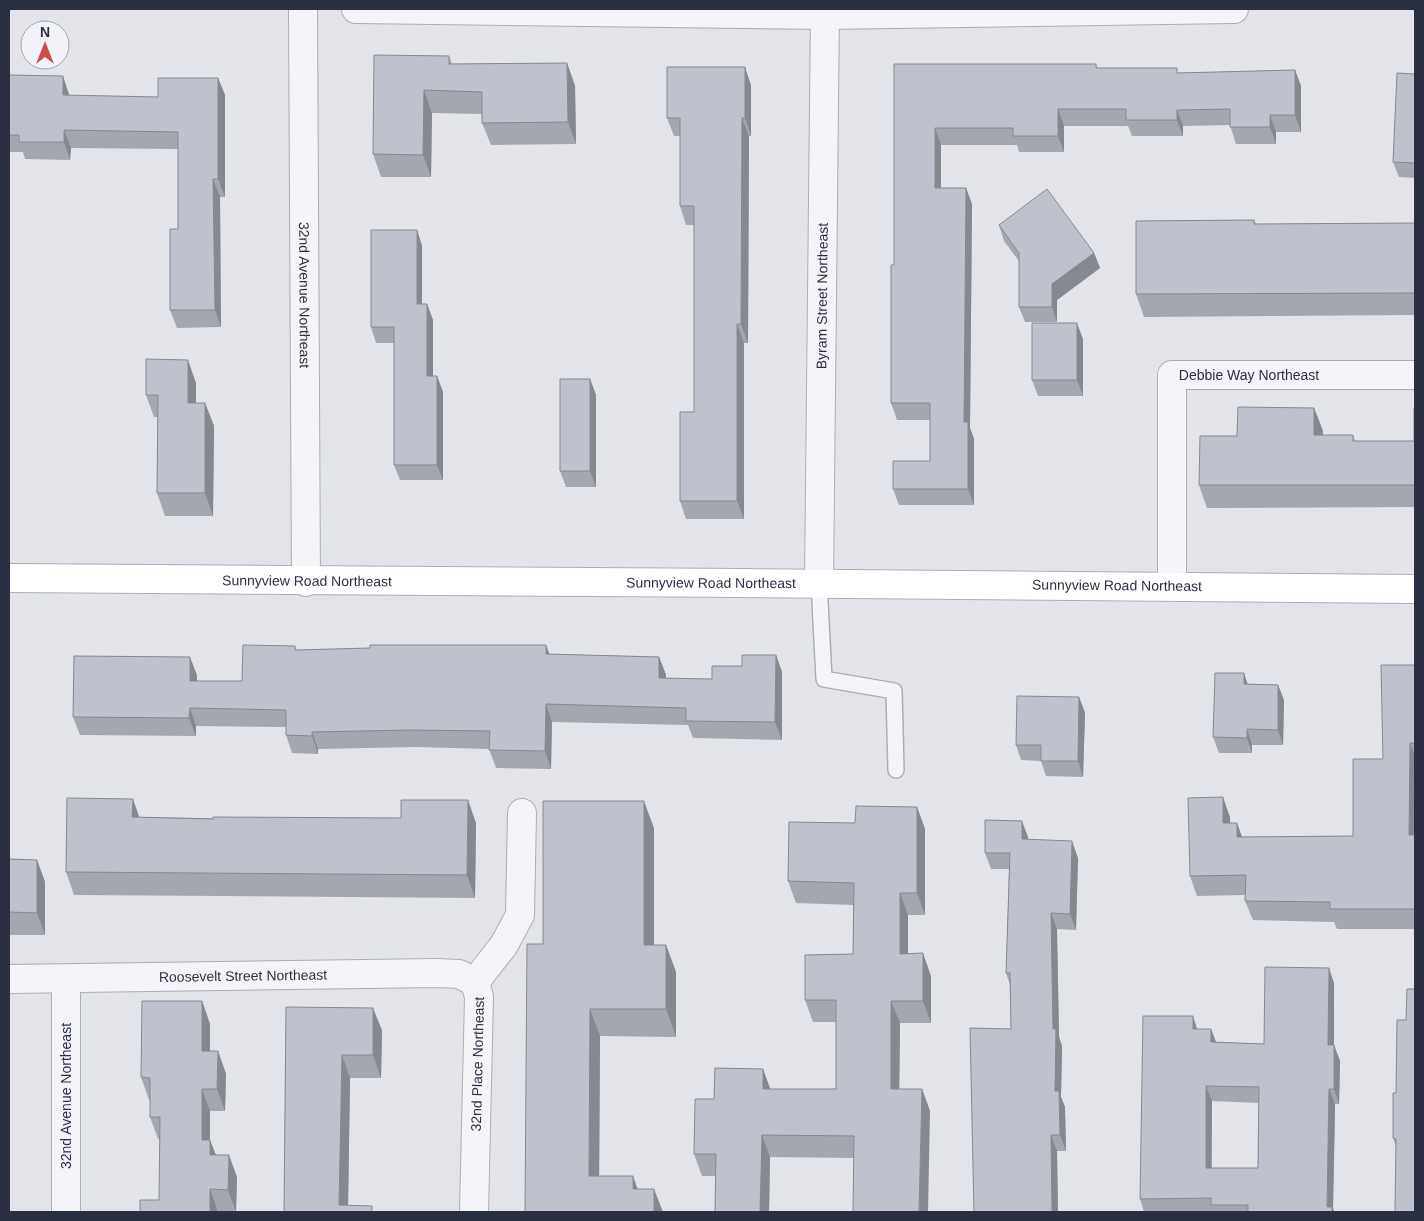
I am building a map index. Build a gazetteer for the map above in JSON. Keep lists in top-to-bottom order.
{
  "streets": {
    "main road": ["Sunnyview Road Northeast"],
    "street": [
      "32nd Avenue Northeast",
      "Byram Street Northeast",
      "Debbie Way Northeast",
      "Roosevelt Street Northeast",
      "32nd Place Northeast"
    ]
  },
  "crossings": [
    ["32nd Avenue Northeast", "Sunnyview Road Northeast"],
    ["32nd Avenue Northeast", "Roosevelt Street Northeast"],
    ["Byram Street Northeast", "Sunnyview Road Northeast"],
    ["Debbie Way Northeast", "Sunnyview Road Northeast"],
    ["Roosevelt Street Northeast", "32nd Place Northeast"]
  ],
  "north": "top"
}
